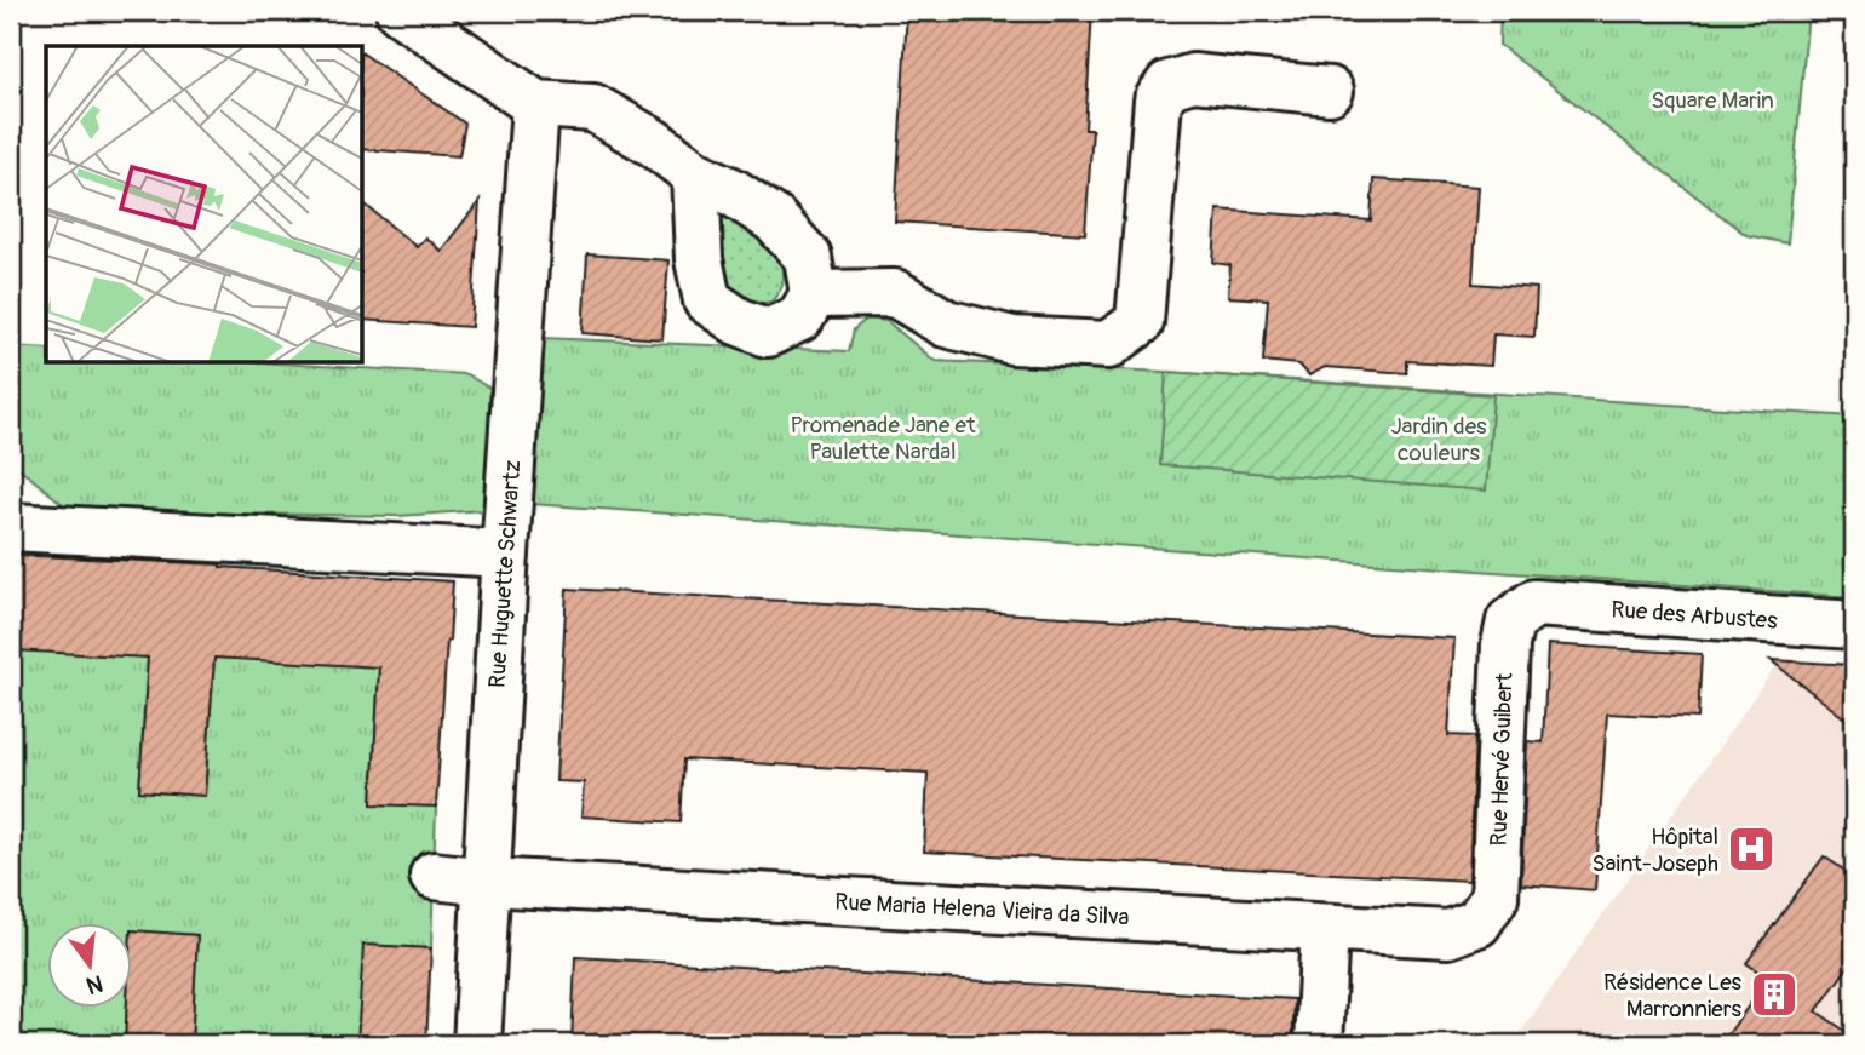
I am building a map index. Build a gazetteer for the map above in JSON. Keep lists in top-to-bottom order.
{
  "streets": {
    "street": [
      "Rue Huguette Schwartz",
      "Rue des Arbustes",
      "Rue Hervé Guibert",
      "Rue Maria Helena Vieira da Silva"
    ]
  },
  "crossings": [
    ["Rue Huguette Schwartz", "Rue Maria Helena Vieira da Silva"],
    ["Rue des Arbustes", "Rue Hervé Guibert"],
    ["Rue Hervé Guibert", "Rue Maria Helena Vieira da Silva"]
  ],
  "parks": ["Square Marin", "Promenade Jane et Paulette Nardal", "Jardin des couleurs"],
  "places": {
    "hospital": ["Hôpital Saint-Joseph"],
    "building": ["Résidence Les Marronniers"]
  },
  "north": "bottom"
}
